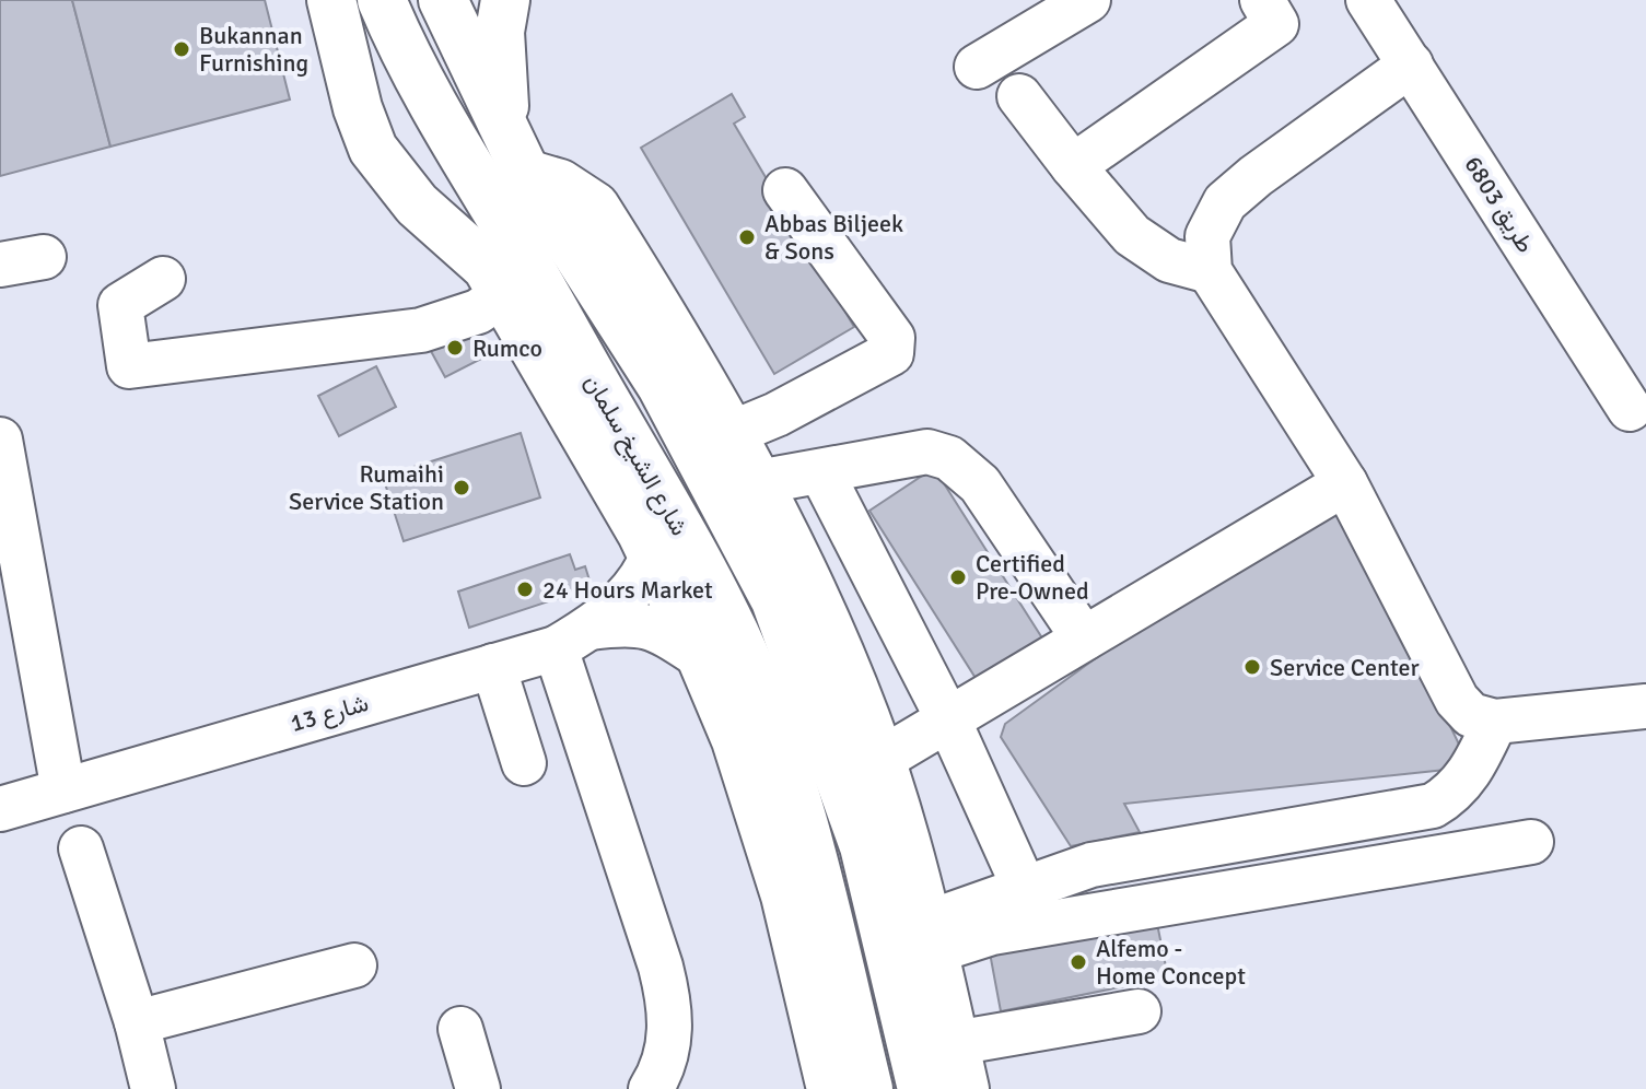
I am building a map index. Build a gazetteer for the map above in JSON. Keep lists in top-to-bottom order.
{
  "streets": {
    "main road": ["شارع الشيخ سلمان"],
    "street": ["طريق 6803", "شارع 13"]
  },
  "places": [
    "Bukannan Furnishing",
    "Abbas Biljeek & Sons",
    "Rumco",
    "Rumaihi Service Station",
    "Certified Pre-Owned",
    "24 Hours Market",
    "Service Center",
    "Alfemo - Home Concept"
  ]
}
